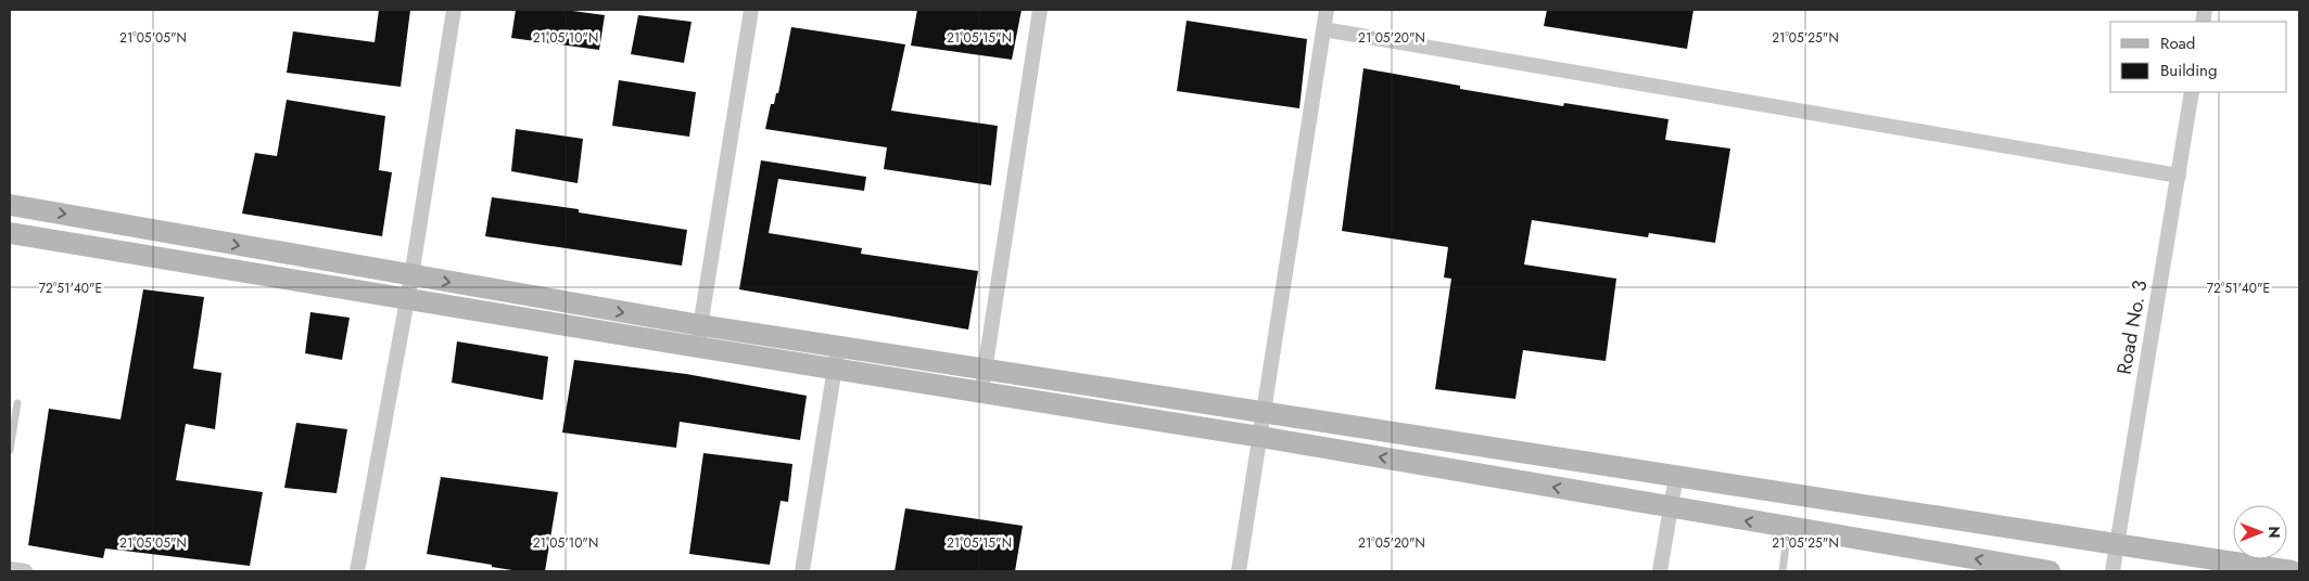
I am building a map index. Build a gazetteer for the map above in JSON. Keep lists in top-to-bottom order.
{
  "streets": {
    "street": ["Road No. 3"]
  },
  "legend": ["Road", "Building"],
  "north": "right",
  "coordinates": [
    "21°05'05\"N",
    "21°05'10\"N",
    "21°05'15\"N",
    "21°05'20\"N",
    "21°05'25\"N",
    "72°51'40\"E"
  ]
}
